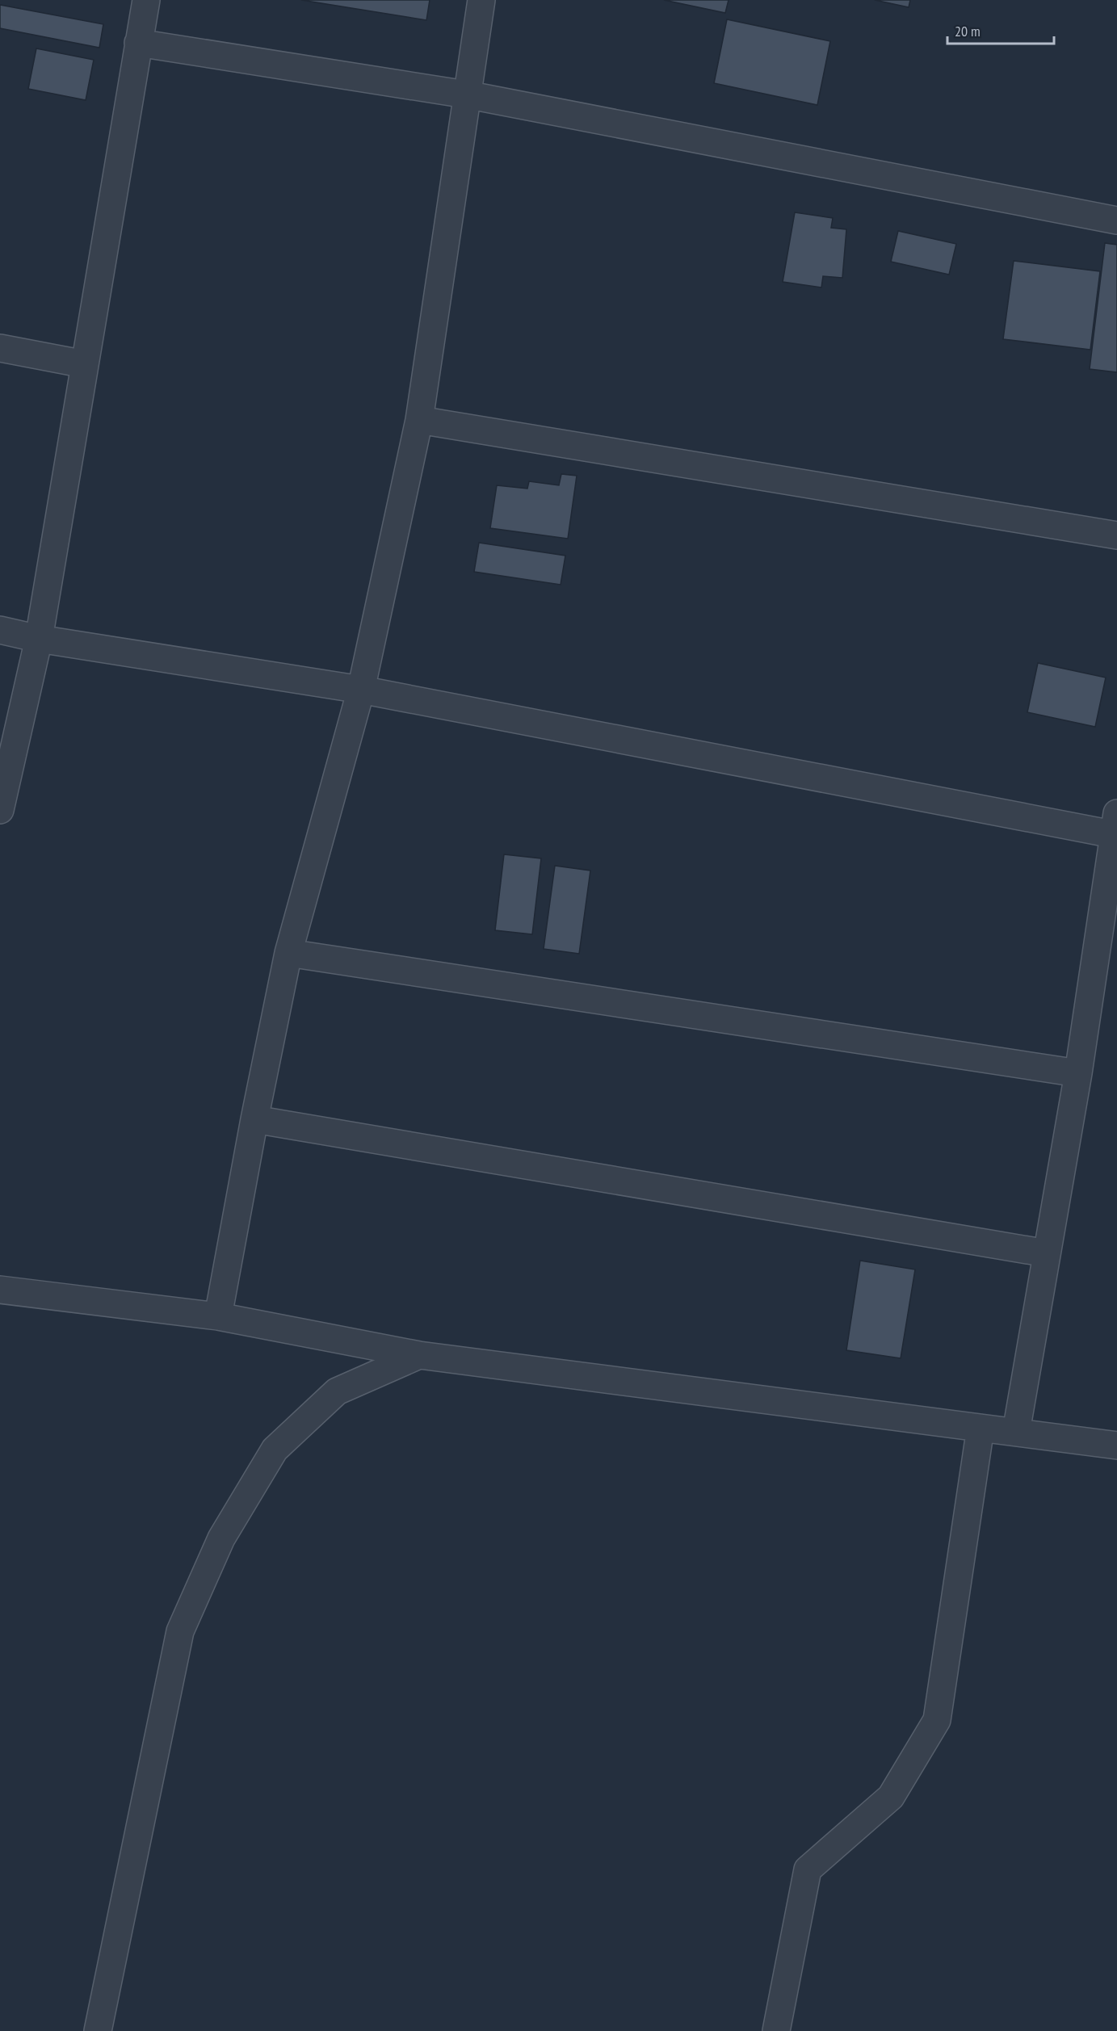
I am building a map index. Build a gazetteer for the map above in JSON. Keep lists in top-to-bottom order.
{
  "scale_bar": "20 m"
}
